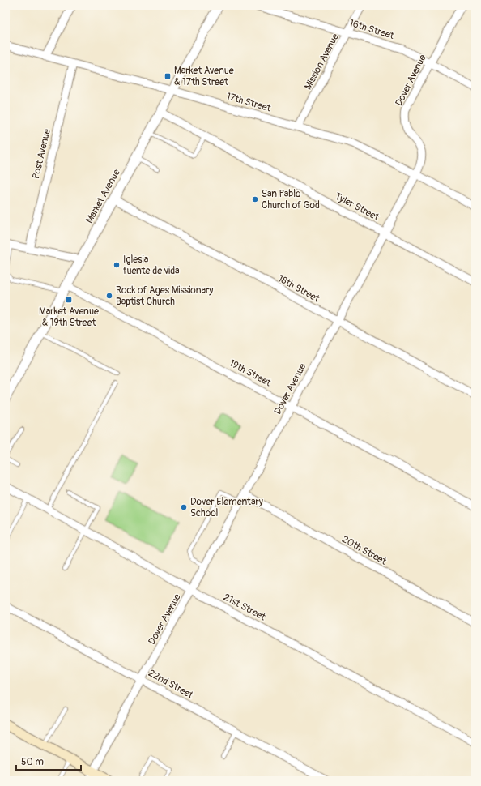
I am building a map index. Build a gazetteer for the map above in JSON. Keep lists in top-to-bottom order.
{
  "streets": {
    "street": [
      "16th Street",
      "Mission Avenue",
      "Dover Avenue",
      "17th Street",
      "Post Avenue",
      "Market Avenue",
      "Tyler Street",
      "18th Street",
      "19th Street",
      "20th Street",
      "21st Street",
      "22nd Street"
    ]
  },
  "crossings": [
    ["16th Street", "Mission Avenue"],
    ["16th Street", "Dover Avenue"],
    ["Mission Avenue", "17th Street"],
    ["Dover Avenue", "17th Street"],
    ["Dover Avenue", "Tyler Street"],
    ["Dover Avenue", "18th Street"],
    ["Dover Avenue", "19th Street"],
    ["Dover Avenue", "20th Street"],
    ["Dover Avenue", "21st Street"],
    ["Dover Avenue", "22nd Street"],
    ["17th Street", "Post Avenue"],
    ["17th Street", "Market Avenue"],
    ["Market Avenue", "Tyler Street"],
    ["Market Avenue", "18th Street"],
    ["Market Avenue", "19th Street"]
  ],
  "places": {
    "transit": ["Market Avenue & 17th Street", "Market Avenue & 19th Street"],
    "other": [
      "San Pablo Church of God",
      "Iglesia fuente de vida",
      "Rock of Ages Missionary Baptist Church",
      "Dover Elementary School"
    ]
  },
  "scale_bar": "50 m"
}
